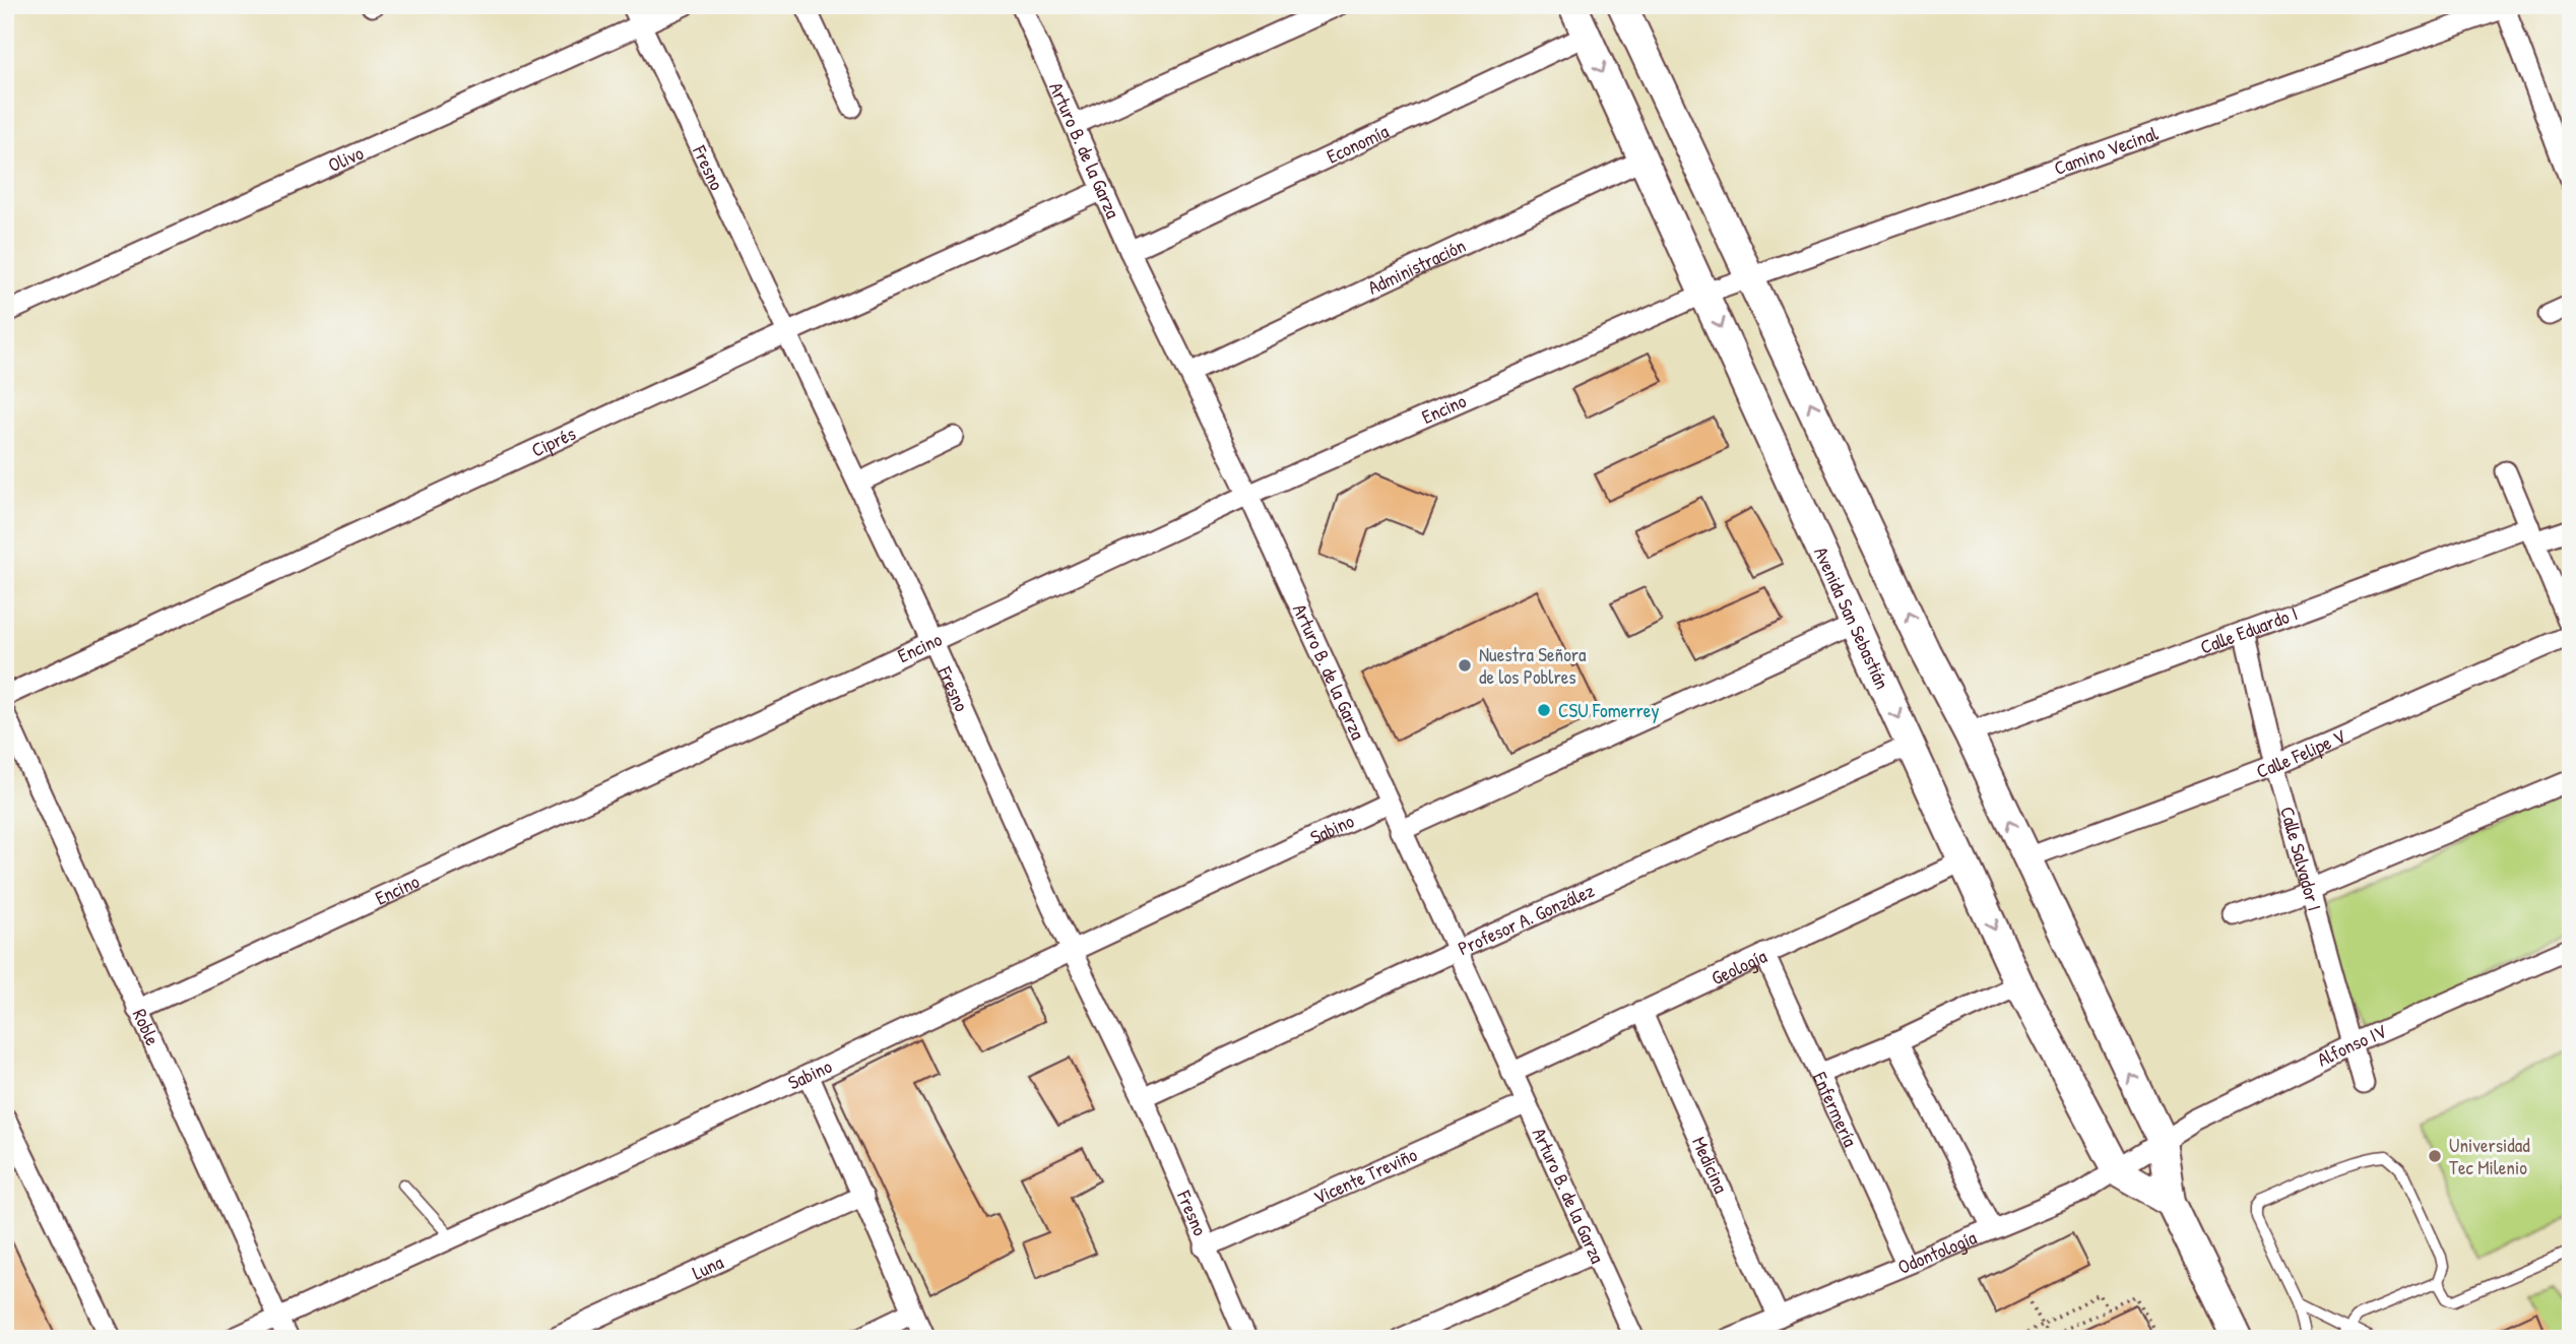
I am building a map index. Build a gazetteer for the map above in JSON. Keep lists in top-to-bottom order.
{
  "streets": {
    "main road": ["Avenida San Sebastián"],
    "street": [
      "Economía",
      "Arturo B. de la Garza",
      "Camino Vecinal",
      "Olivo",
      "Fresno",
      "Administración",
      "Encino",
      "Ciprés",
      "Calle Eduardo I",
      "Calle Felipe V",
      "Sabino",
      "Calle Salvador I",
      "Profesor A. González",
      "Geología",
      "Roble",
      "Alfonso IV",
      "Enfermería",
      "Medicina",
      "Vicente Treviño",
      "Odontología",
      "Luna"
    ]
  },
  "crossings": [
    ["Economía", "Arturo B. de la Garza"],
    ["Economía", "Avenida San Sebastián"],
    ["Arturo B. de la Garza", "Administración"],
    ["Arturo B. de la Garza", "Encino"],
    ["Arturo B. de la Garza", "Ciprés"],
    ["Arturo B. de la Garza", "Sabino"],
    ["Arturo B. de la Garza", "Profesor A. González"],
    ["Arturo B. de la Garza", "Geología"],
    ["Arturo B. de la Garza", "Vicente Treviño"],
    ["Camino Vecinal", "Encino"],
    ["Camino Vecinal", "Avenida San Sebastián"],
    ["Olivo", "Fresno"],
    ["Fresno", "Encino"],
    ["Fresno", "Ciprés"],
    ["Fresno", "Sabino"],
    ["Fresno", "Profesor A. González"],
    ["Fresno", "Vicente Treviño"],
    ["Administración", "Avenida San Sebastián"],
    ["Encino", "Avenida San Sebastián"],
    ["Encino", "Roble"],
    ["Avenida San Sebastián", "Calle Eduardo I"],
    ["Avenida San Sebastián", "Calle Felipe V"],
    ["Avenida San Sebastián", "Profesor A. González"],
    ["Avenida San Sebastián", "Geología"],
    ["Avenida San Sebastián", "Alfonso IV"],
    ["Avenida San Sebastián", "Odontología"],
    ["Calle Eduardo I", "Calle Salvador I"],
    ["Calle Felipe V", "Calle Salvador I"],
    ["Sabino", "Roble"],
    ["Calle Salvador I", "Alfonso IV"],
    ["Geología", "Enfermería"],
    ["Geología", "Medicina"],
    ["Alfonso IV", "Odontología"],
    ["Enfermería", "Odontología"],
    ["Medicina", "Odontología"]
  ],
  "places": ["Nuestra Señora de los Poblres", "CSU Fomerrey", "Universidad Tec Milenio"]
}
